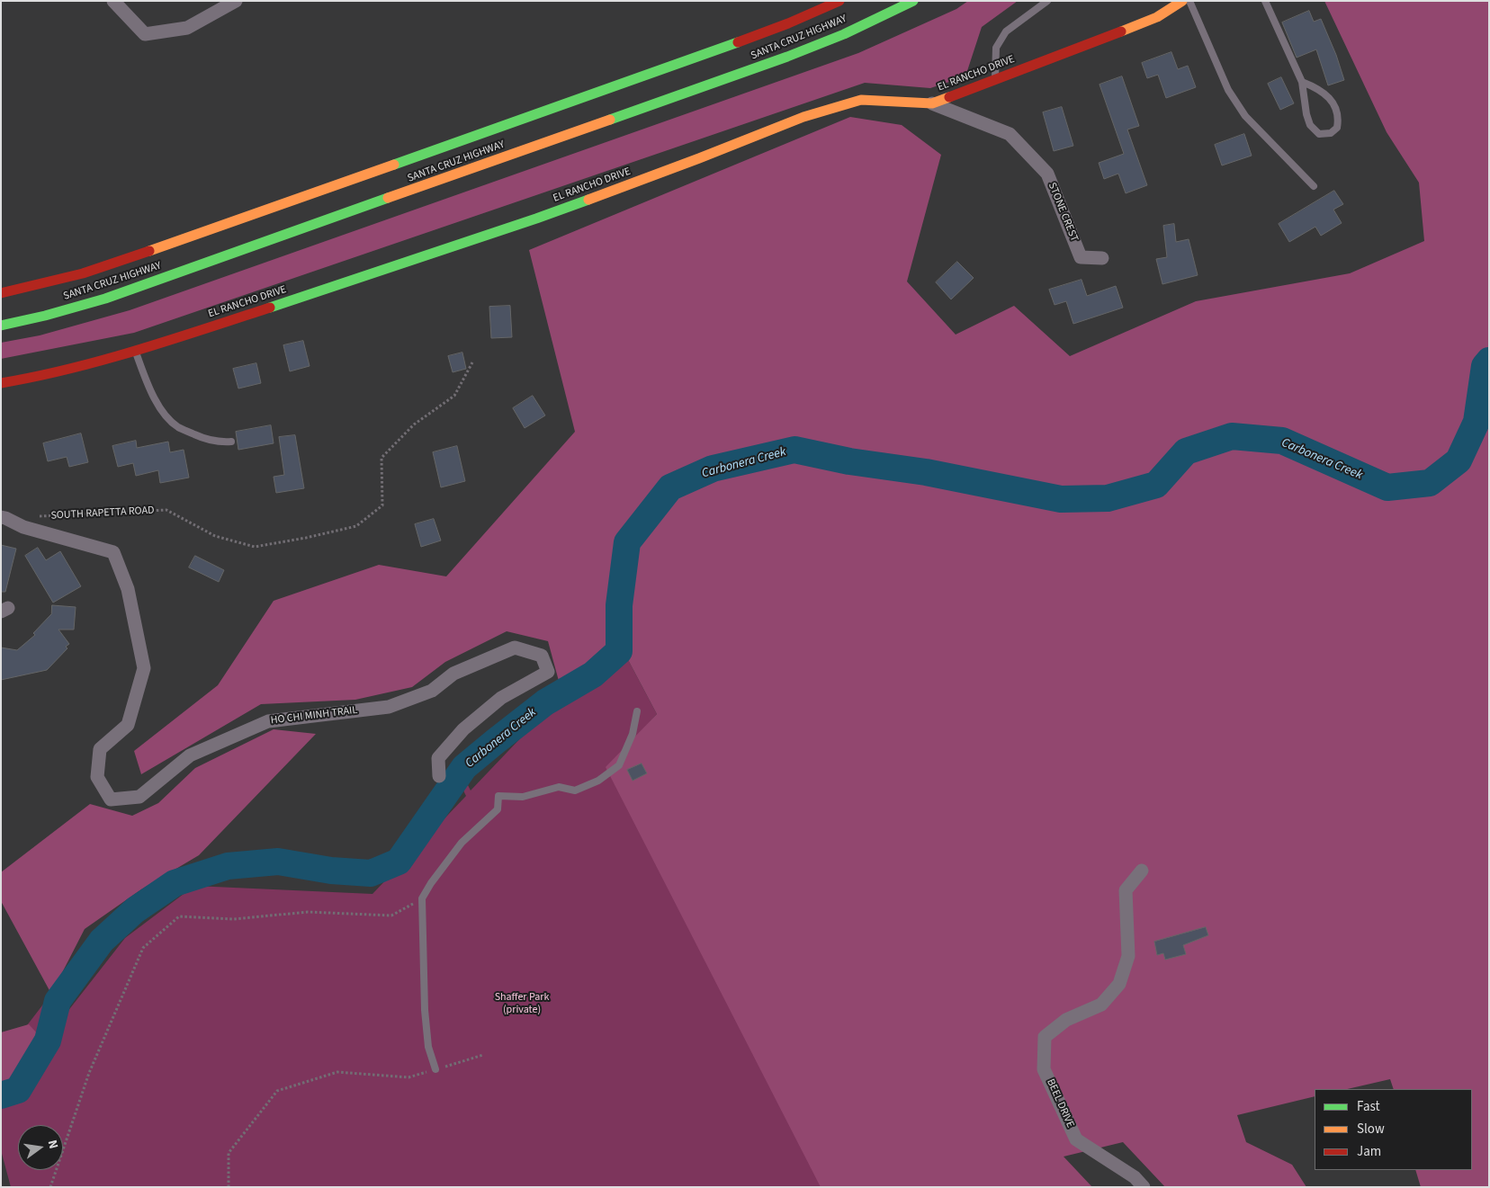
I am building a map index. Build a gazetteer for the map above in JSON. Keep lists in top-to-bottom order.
{
  "streets": {
    "main road": ["SANTA CRUZ HIGHWAY", "EL RANCHO DRIVE"],
    "street": ["STONE CREST", "HO CHI MINH TRAIL", "BEEL DRIVE"],
    "path": ["SOUTH RAPETTA ROAD"]
  },
  "crossings": [
    ["EL RANCHO DRIVE", "STONE CREST"]
  ],
  "water": ["Carbonera Creek"],
  "parks": ["Shaffer Park (private)"],
  "legend": ["Fast", "Slow", "Jam"],
  "north": "right"
}
